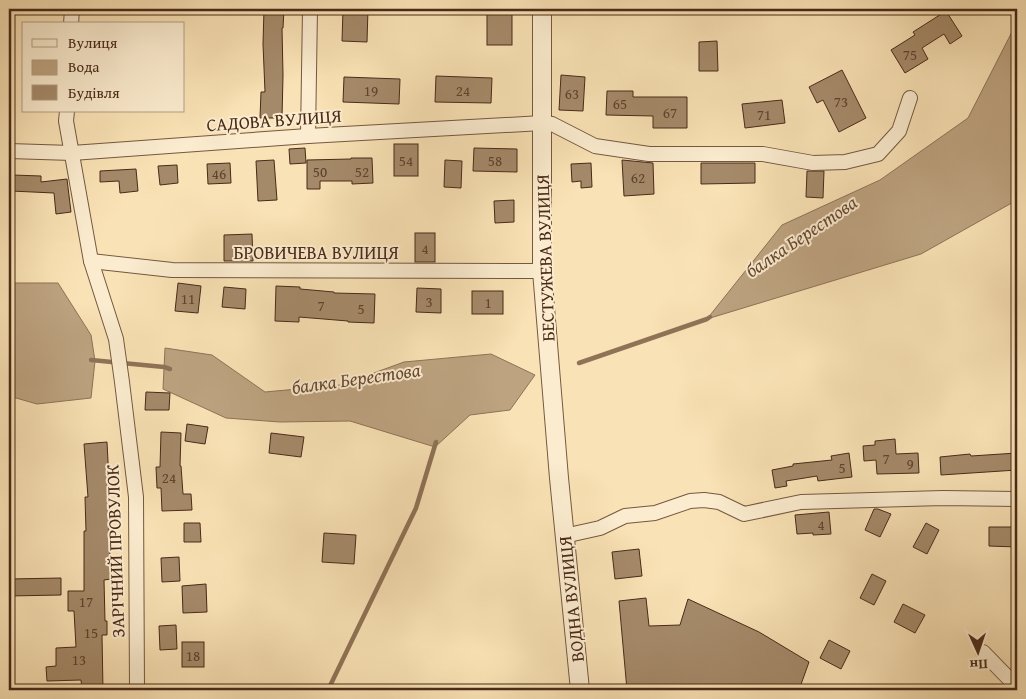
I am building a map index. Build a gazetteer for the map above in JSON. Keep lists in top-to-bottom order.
{
  "streets": {
    "street": [
      "САДОВА ВУЛИЦЯ",
      "БРОВИЧЕВА ВУЛИЦЯ",
      "БЕСТУЖЕВА ВУЛИЦЯ",
      "ЗАРІЧНИЙ ПРОВУЛОК",
      "ВОДНА ВУЛИЦЯ"
    ]
  },
  "crossings": [
    ["САДОВА ВУЛИЦЯ", "БЕСТУЖЕВА ВУЛИЦЯ"],
    ["САДОВА ВУЛИЦЯ", "ЗАРІЧНИЙ ПРОВУЛОК"],
    ["БРОВИЧЕВА ВУЛИЦЯ", "БЕСТУЖЕВА ВУЛИЦЯ"],
    ["БРОВИЧЕВА ВУЛИЦЯ", "ЗАРІЧНИЙ ПРОВУЛОК"],
    ["БЕСТУЖЕВА ВУЛИЦЯ", "ВОДНА ВУЛИЦЯ"]
  ],
  "water": ["балка Берестова"],
  "house_numbers": [
    "75",
    "19",
    "24",
    "63",
    "73",
    "65",
    "67",
    "71",
    "54",
    "58",
    "50",
    "52",
    "46",
    "62",
    "4",
    "11",
    "3",
    "1",
    "7",
    "5",
    "7",
    "9",
    "5",
    "24",
    "4",
    "17",
    "15",
    "18",
    "13"
  ],
  "legend": ["Вулиця", "Вода", "Будівля"],
  "north": "bottom"
}
